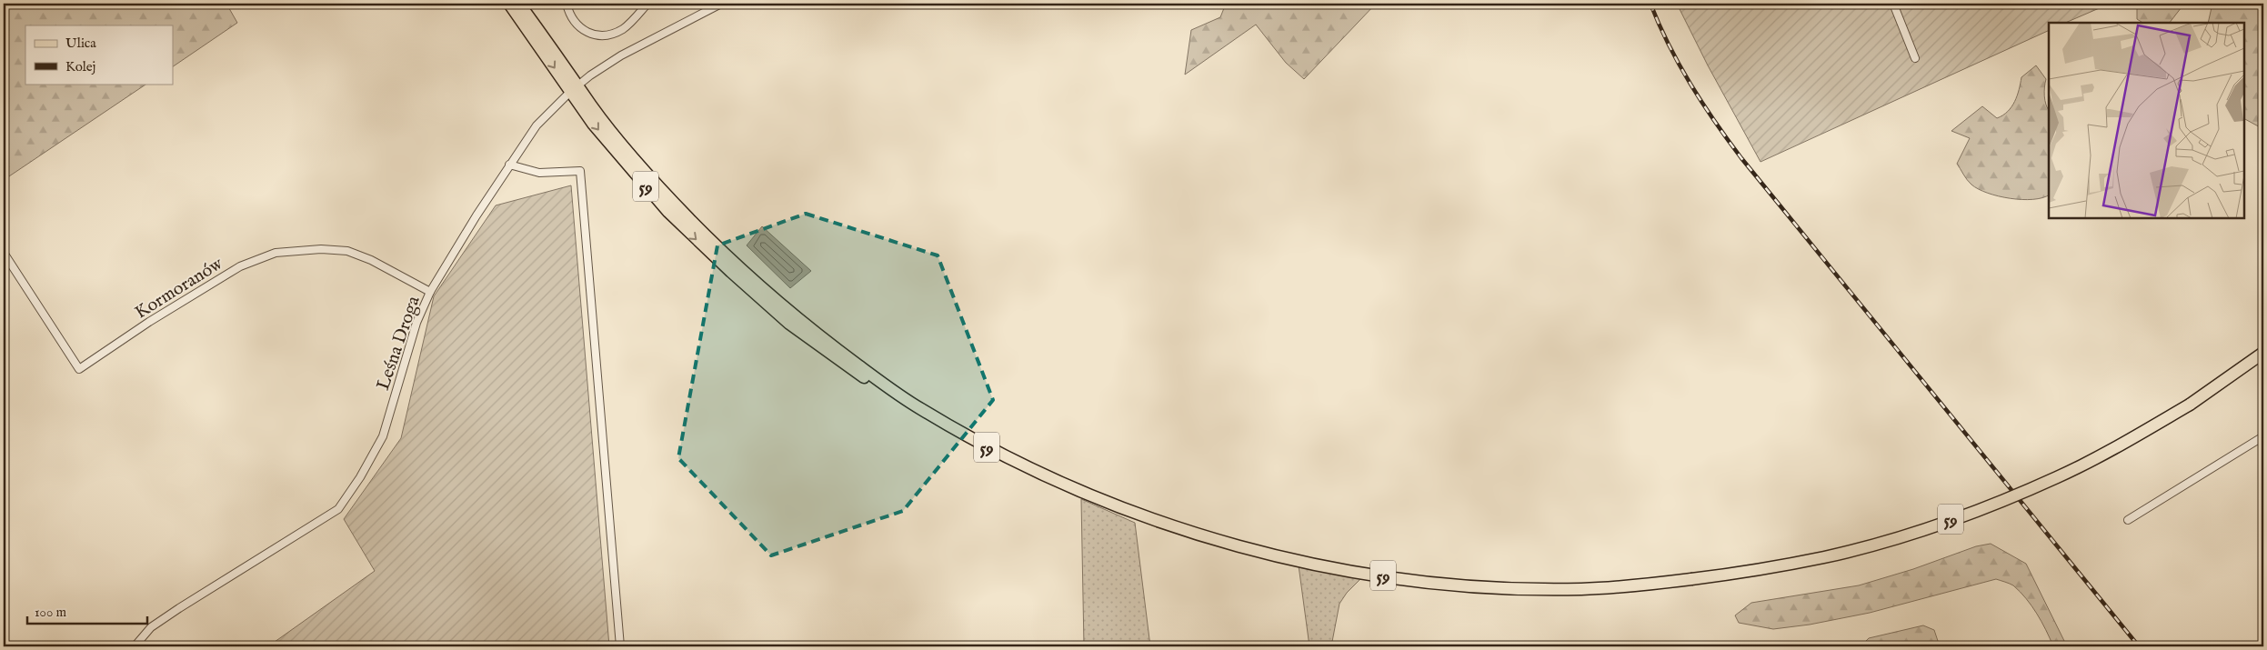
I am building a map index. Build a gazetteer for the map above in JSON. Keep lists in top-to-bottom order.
{
  "streets": {
    "main road": ["59"],
    "street": ["Kormoranów", "Leśna Droga"]
  },
  "crossings": [
    ["59", "Leśna Droga"],
    ["Kormoranów", "Leśna Droga"]
  ],
  "legend": ["Ulica", "Kolej"],
  "scale_bar": "100 m"
}
